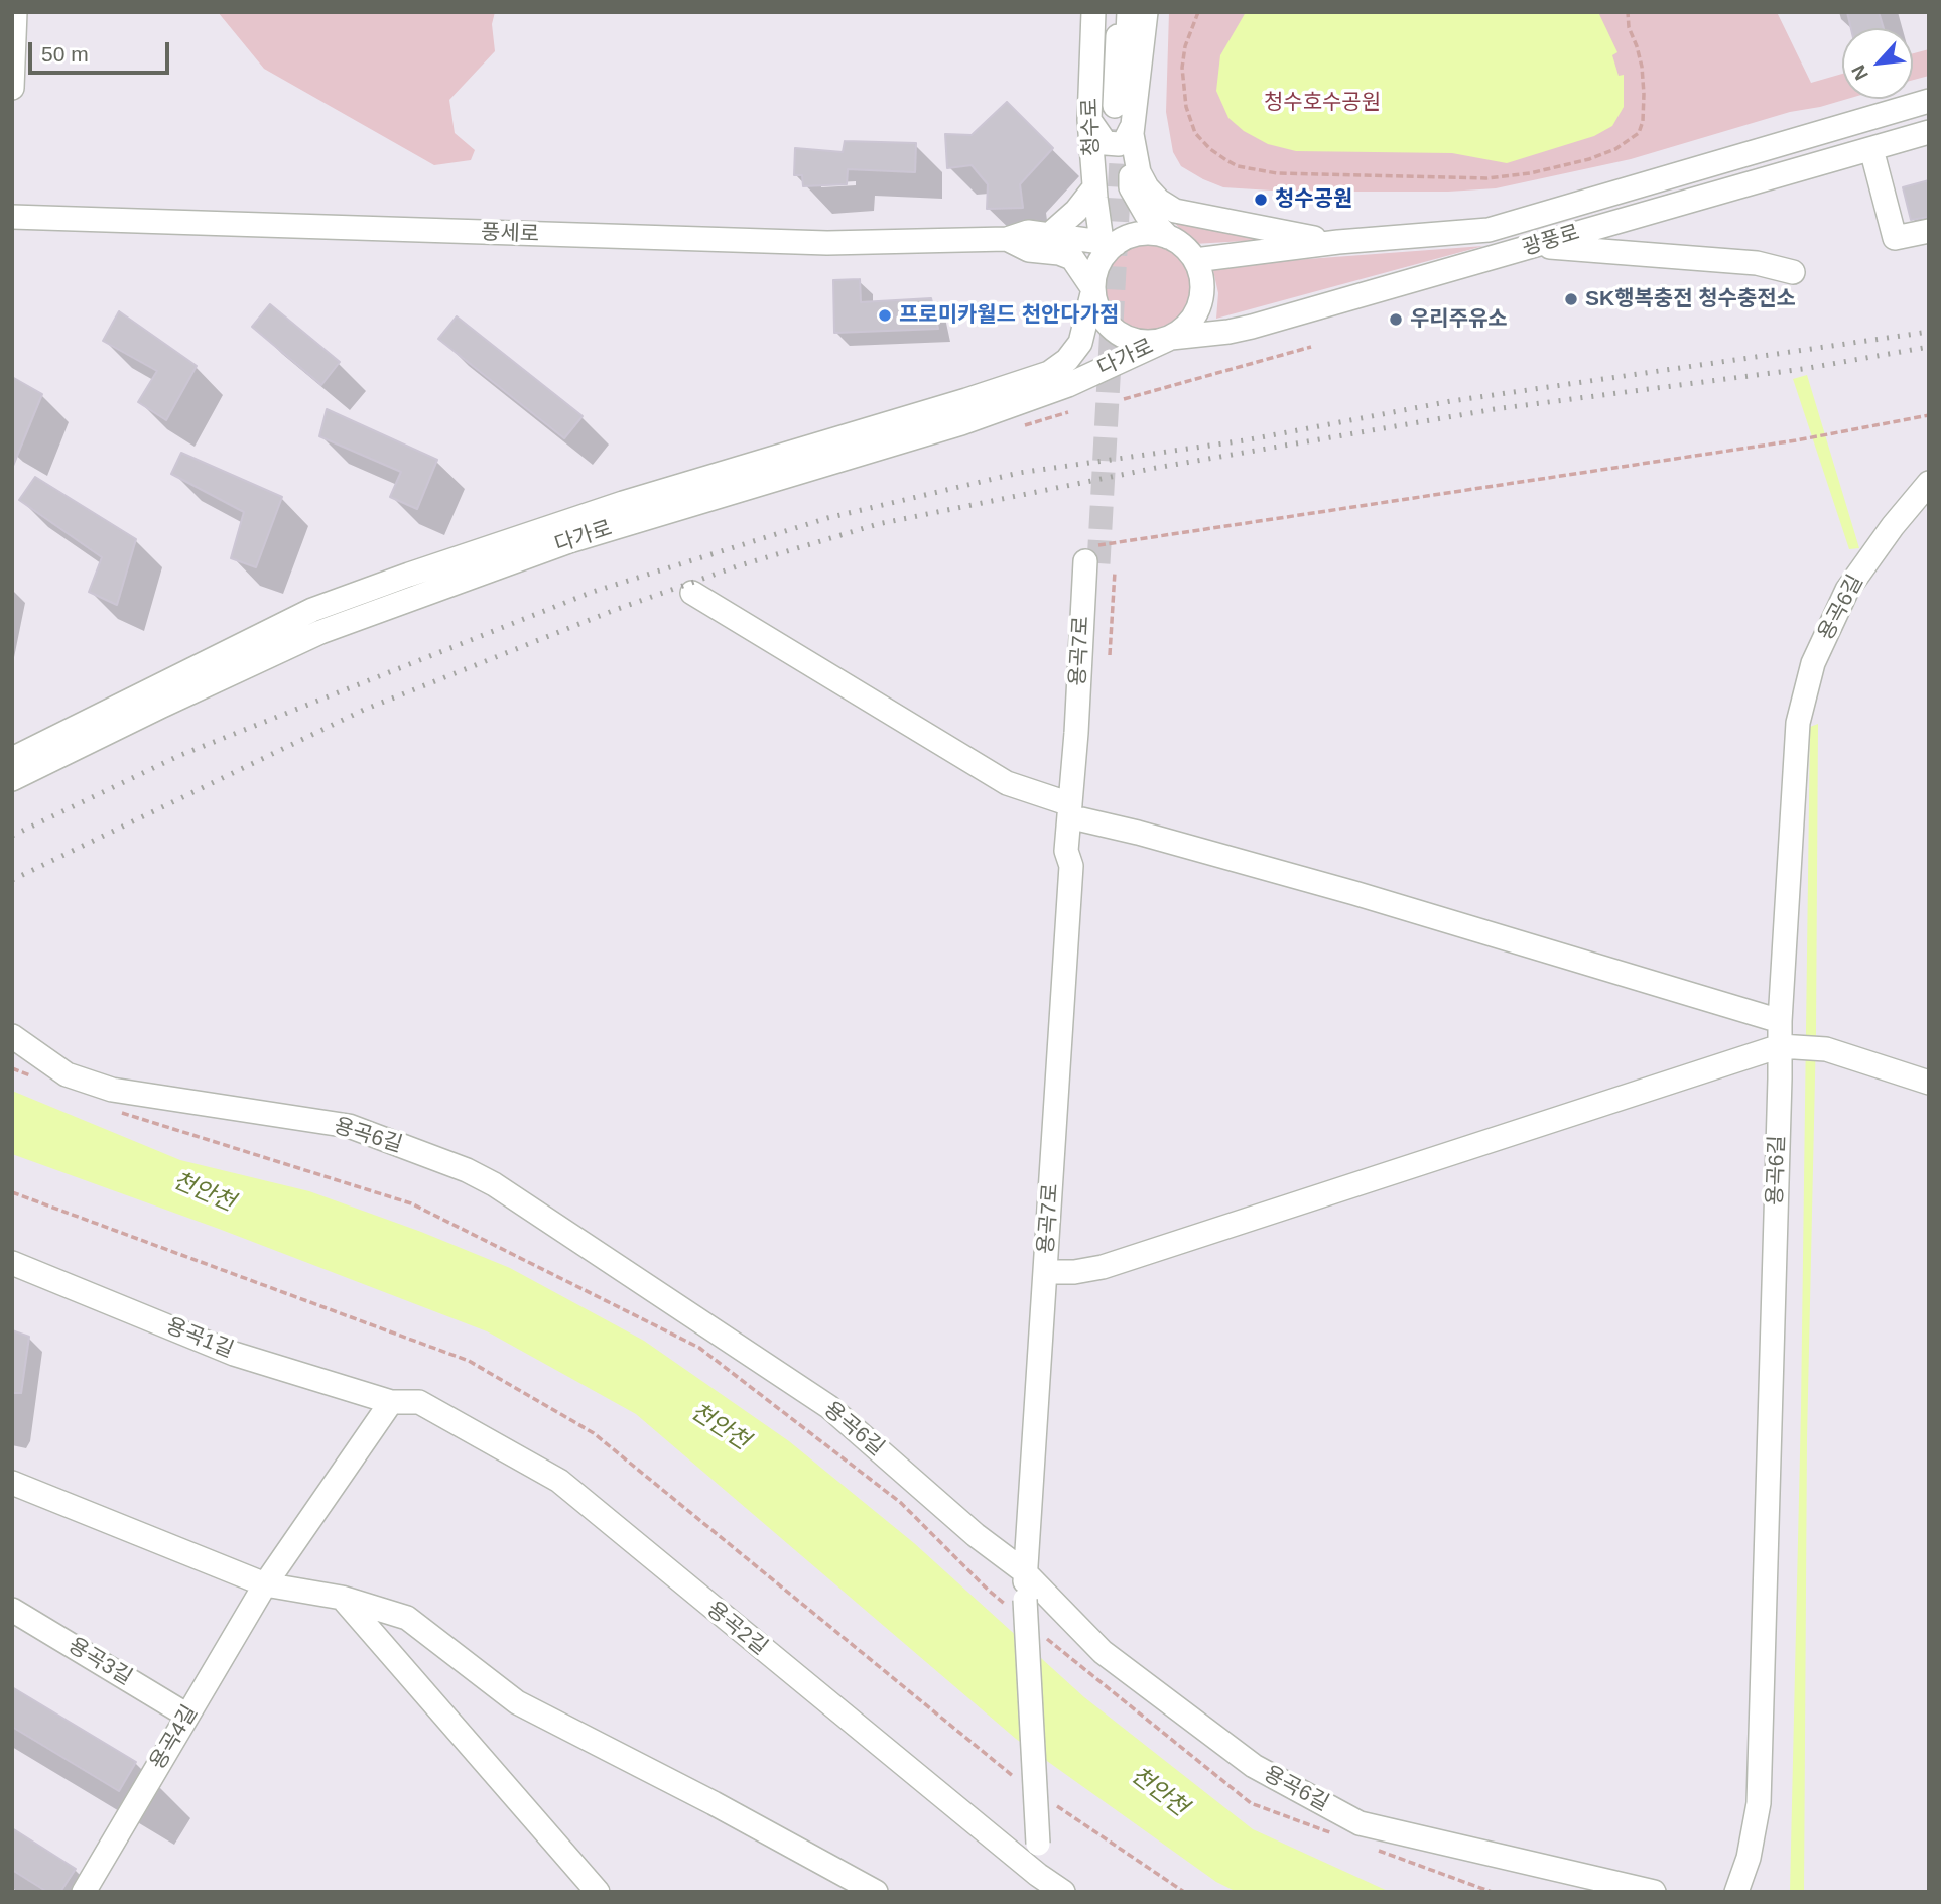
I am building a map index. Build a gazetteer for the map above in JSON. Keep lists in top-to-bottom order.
{
  "streets": {
    "street": [
      "청수로",
      "풍세로",
      "광풍로",
      "다가로",
      "용곡6길",
      "용곡7로",
      "용곡1길",
      "용곡2길",
      "용곡3길",
      "용곡4길"
    ]
  },
  "crossings": [
    ["청수로", "풍세로"],
    ["청수로", "광풍로"],
    ["청수로", "다가로"],
    ["풍세로", "광풍로"],
    ["풍세로", "다가로"],
    ["광풍로", "다가로"],
    ["용곡6길", "용곡7로"],
    ["용곡7로", "용곡2길"],
    ["용곡1길", "용곡2길"],
    ["용곡1길", "용곡4길"],
    ["용곡2길", "용곡4길"],
    ["용곡3길", "용곡4길"]
  ],
  "water": ["천안천"],
  "parks": ["청수호수공원"],
  "places": [
    "청수공원",
    "SK행복충전 청수충전소",
    "프로미카월드 천안다가점",
    "우리주유소"
  ],
  "scale_bar": "50 m",
  "north": "bottom left"
}
